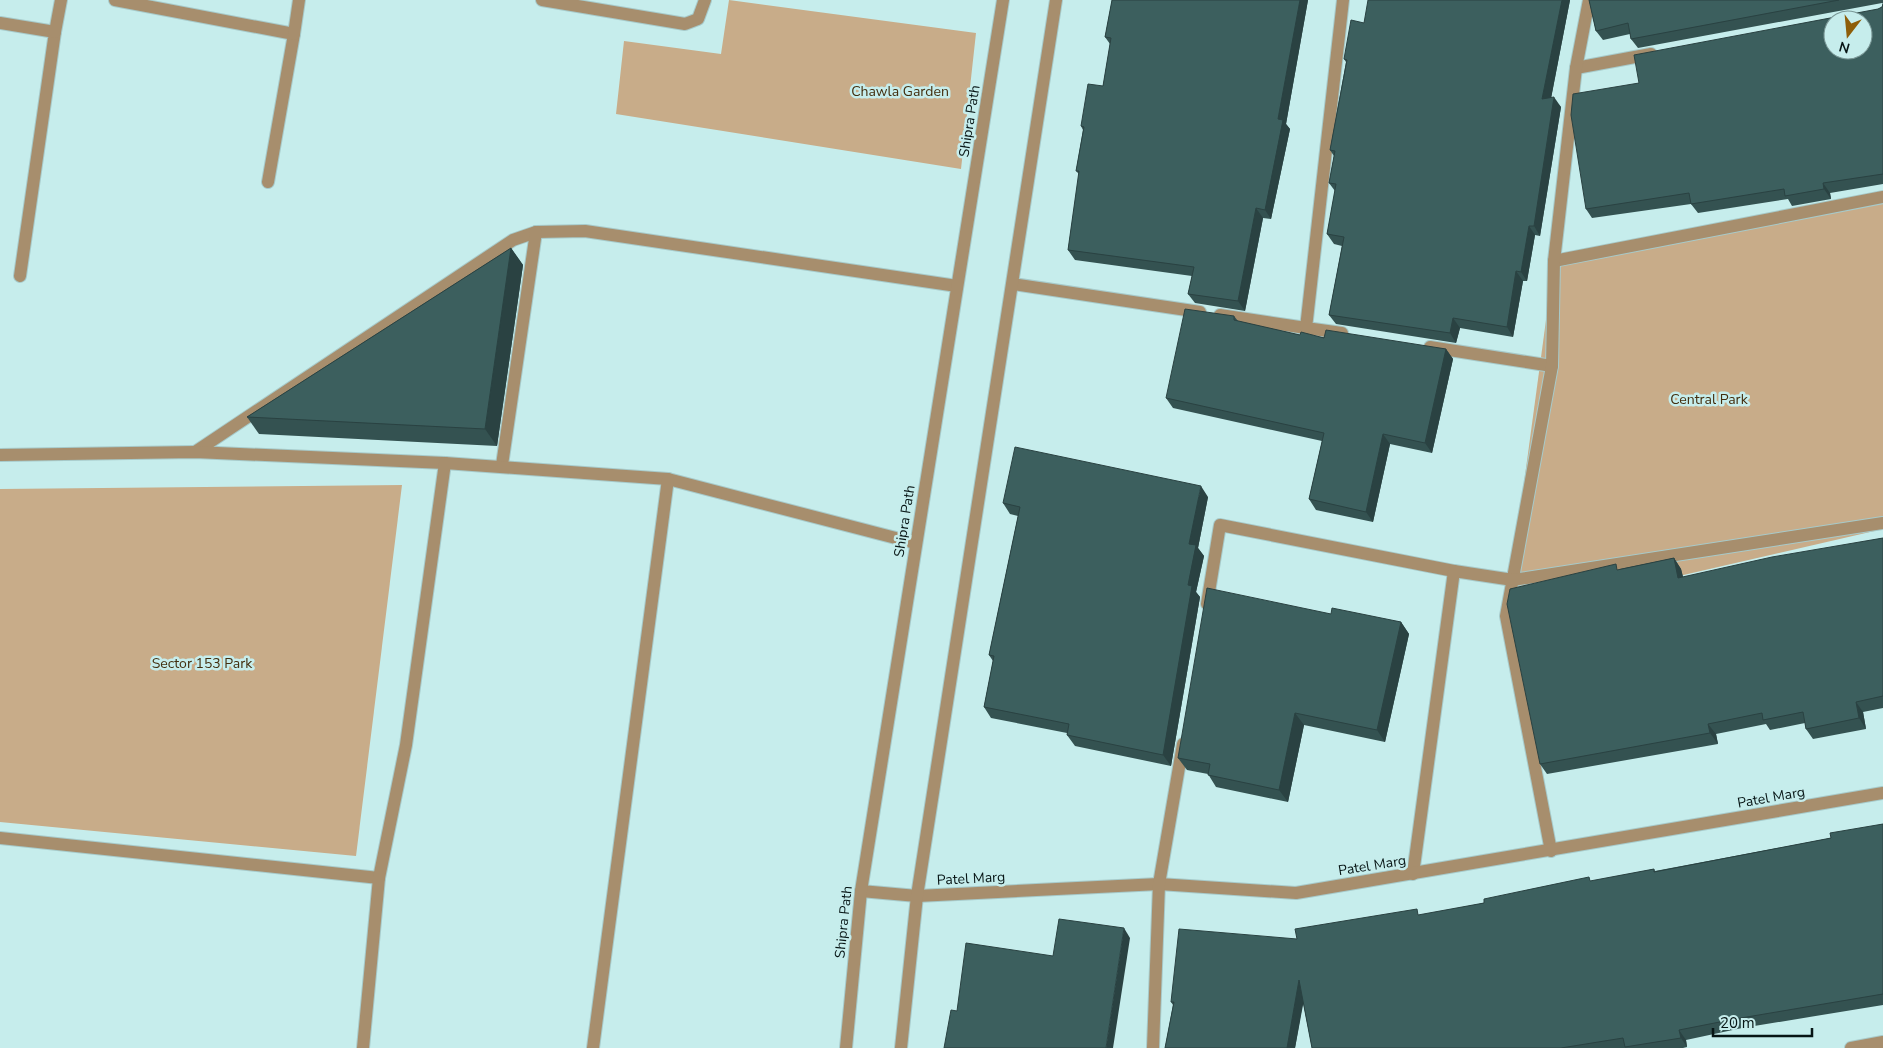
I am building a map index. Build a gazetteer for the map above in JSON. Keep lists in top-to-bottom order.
{
  "streets": {
    "street": ["Shipra Path", "Patel Marg"]
  },
  "crossings": [
    ["Shipra Path", "Patel Marg"]
  ],
  "parks": ["Chawla Garden", "Central Park", "Sector 153 Park"],
  "scale_bar": "20 m",
  "north": "bottom"
}
